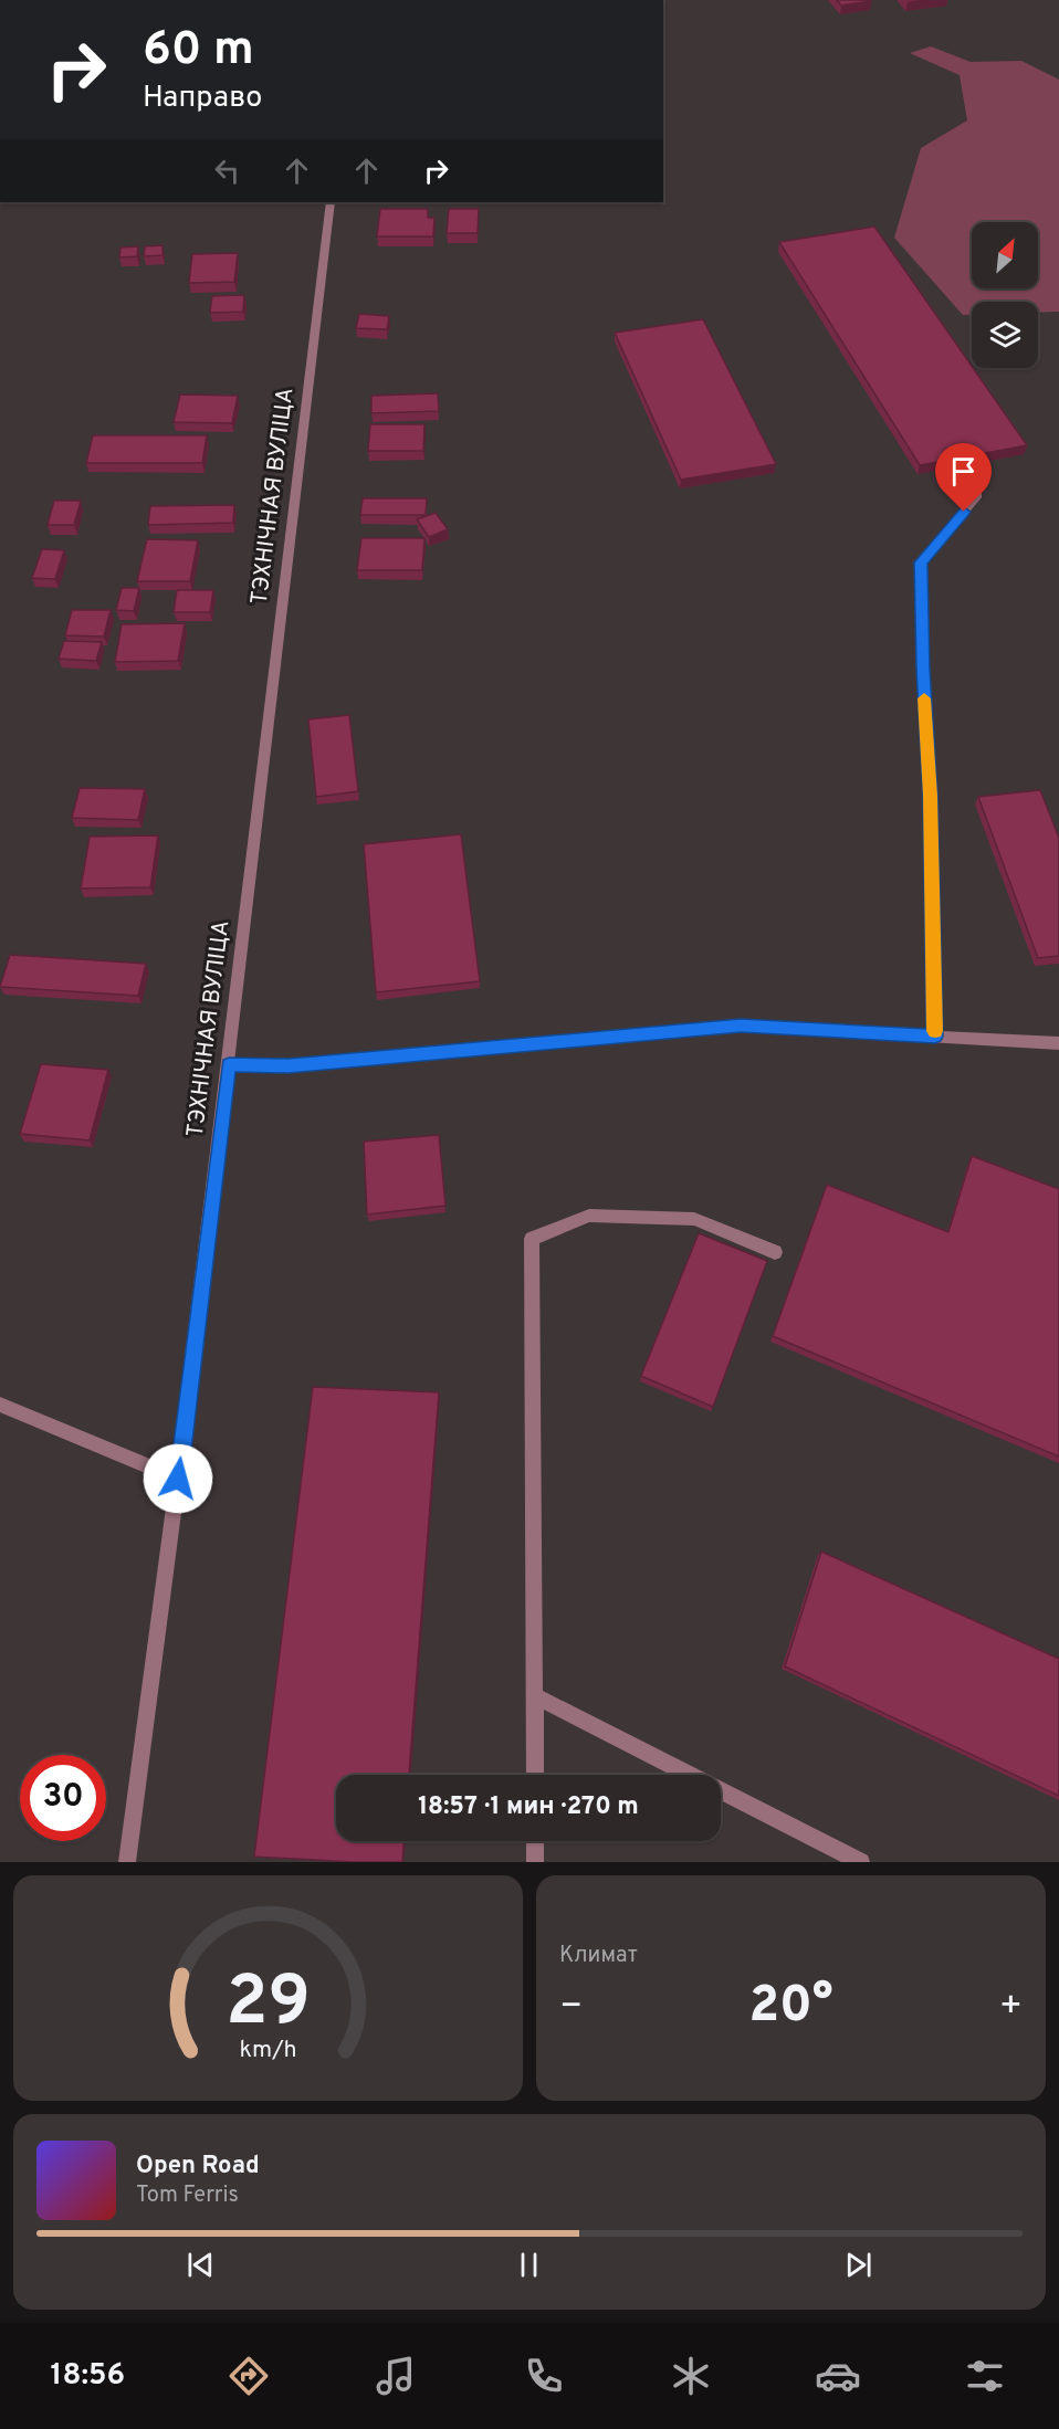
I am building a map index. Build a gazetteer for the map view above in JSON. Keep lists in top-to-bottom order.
{
  "streets": {
    "street": ["ТЭХНІЧНАЯ ВУЛІЦА"]
  },
  "north": "top right",
  "page": {
    "turn": ["60 m", "Направо"],
    "limit": "30",
    "trip": "18:57 · 1 мин · 270 m",
    "tile": "Климат",
    "heat": ["−", "20°", "+"],
    "song": ["Open Road", "Tom Ferris"],
    "tabs": "18:56",
    "gauge": ["29", "km/h"]
  }
}
